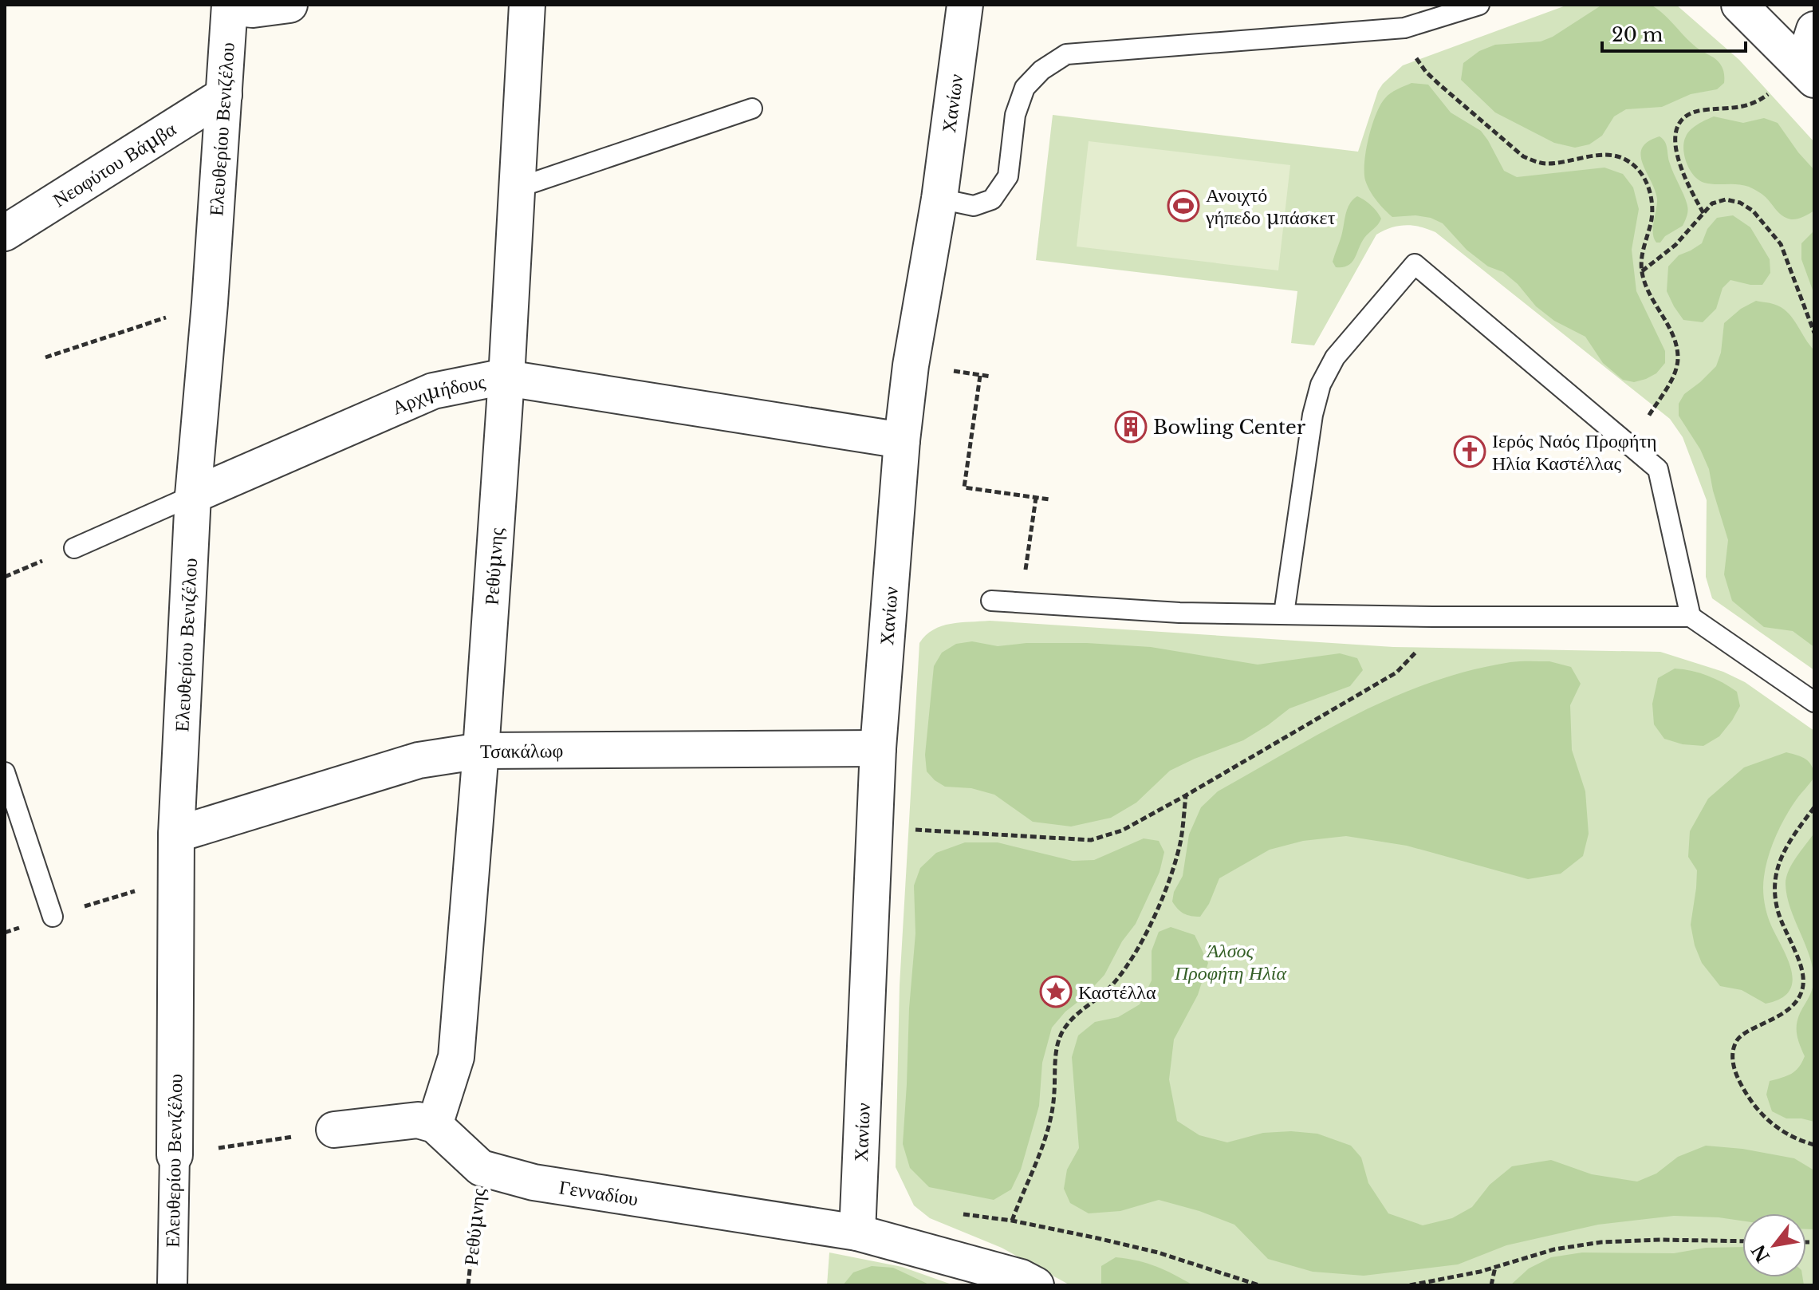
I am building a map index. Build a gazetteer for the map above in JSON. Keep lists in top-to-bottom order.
{
  "streets": {
    "street": [
      "Χανίων",
      "Ελευθερίου Βενιζέλου",
      "Νεοφύτου Βάμβα",
      "Αρχιμήδους",
      "Ρεθύμνης",
      "Τσακάλωφ",
      "Γενναδίου"
    ]
  },
  "crossings": [
    ["Χανίων", "Αρχιμήδους"],
    ["Χανίων", "Τσακάλωφ"],
    ["Χανίων", "Γενναδίου"],
    ["Ελευθερίου Βενιζέλου", "Νεοφύτου Βάμβα"],
    ["Ελευθερίου Βενιζέλου", "Αρχιμήδους"],
    ["Ελευθερίου Βενιζέλου", "Τσακάλωφ"],
    ["Αρχιμήδους", "Ρεθύμνης"],
    ["Ρεθύμνης", "Τσακάλωφ"],
    ["Ρεθύμνης", "Γενναδίου"]
  ],
  "parks": ["Άλσος Προφήτη Ηλία"],
  "places": {
    "sports": ["Ανοιχτό γήπεδο μπάσκετ"],
    "building": ["Bowling Center"],
    "church": ["Ιερός Ναός Προφήτη Ηλία Καστέλλας"],
    "place": ["Καστέλλα"]
  },
  "scale_bar": "20 m",
  "north": "bottom left"
}
